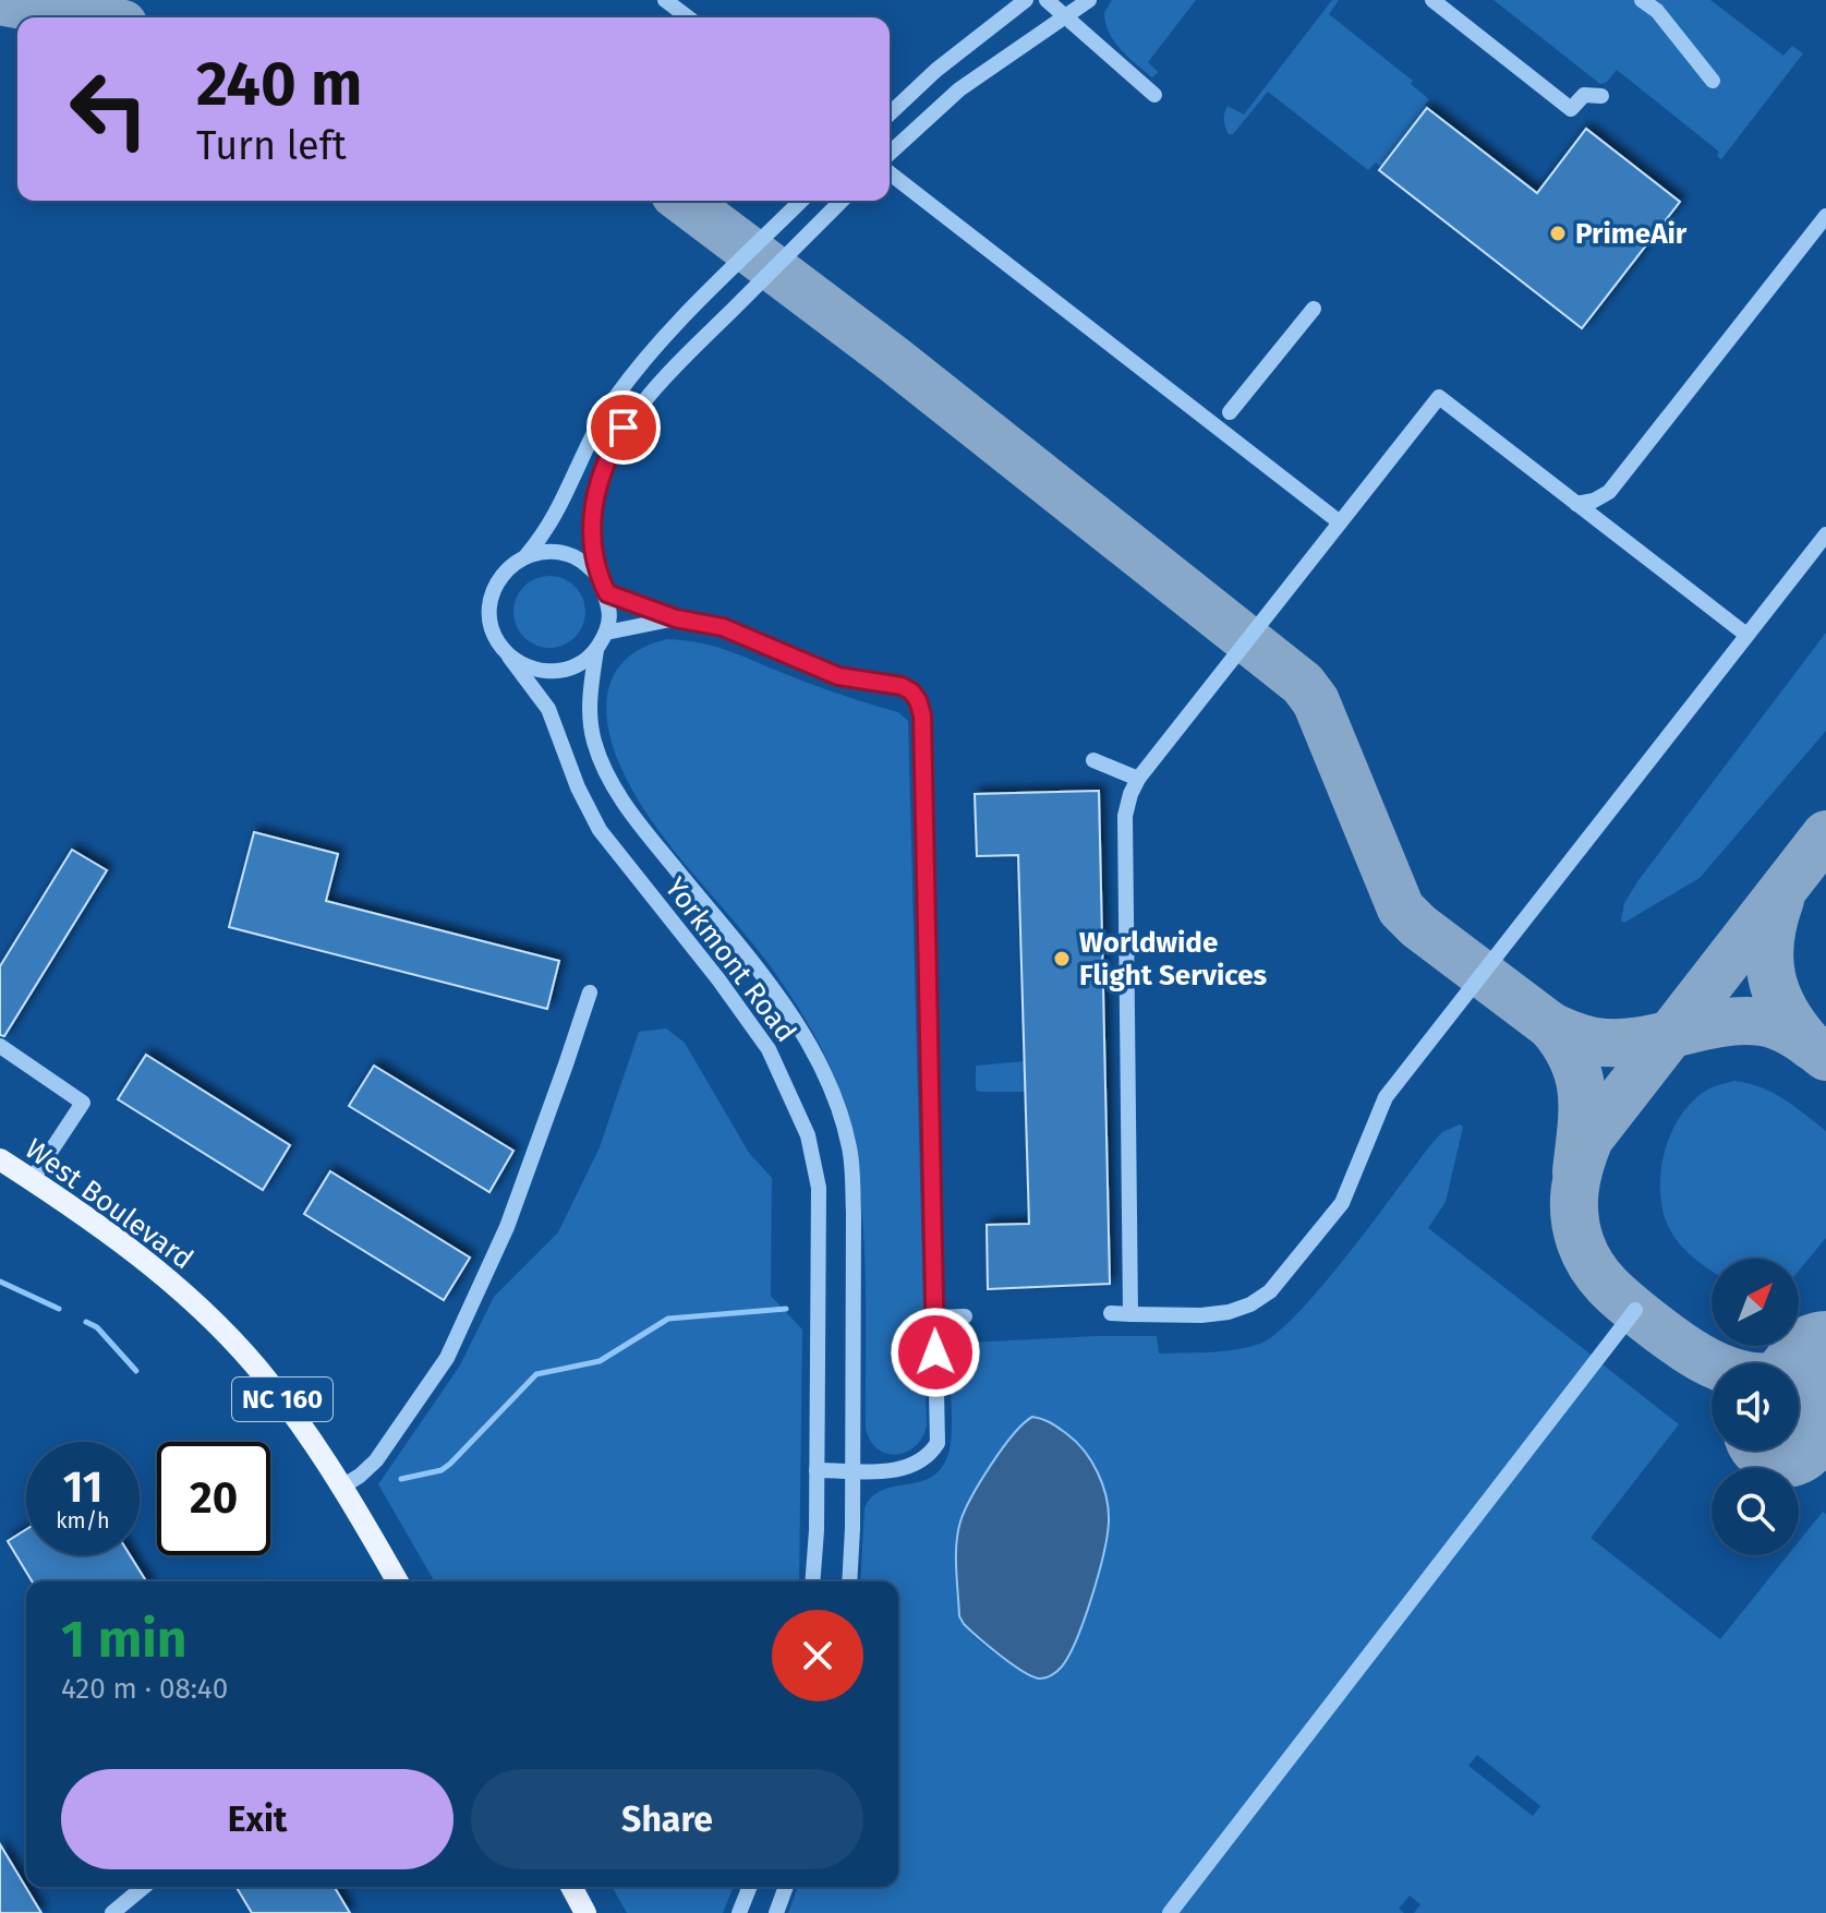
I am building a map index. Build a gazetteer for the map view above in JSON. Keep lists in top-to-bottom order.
{
  "streets": {
    "main road": ["West Boulevard", "NC 160"],
    "street": ["Yorkmont Road"]
  },
  "places": ["PrimeAir", "Worldwide Flight Services"],
  "north": "top right",
  "page": {
    "turn": ["240 m", "Turn left"],
    "speed": "11 km/h",
    "limit": "20",
    "heading": ["1 min", "420 m · 08:40"],
    "buttons": ["Exit", "Share"]
  }
}
